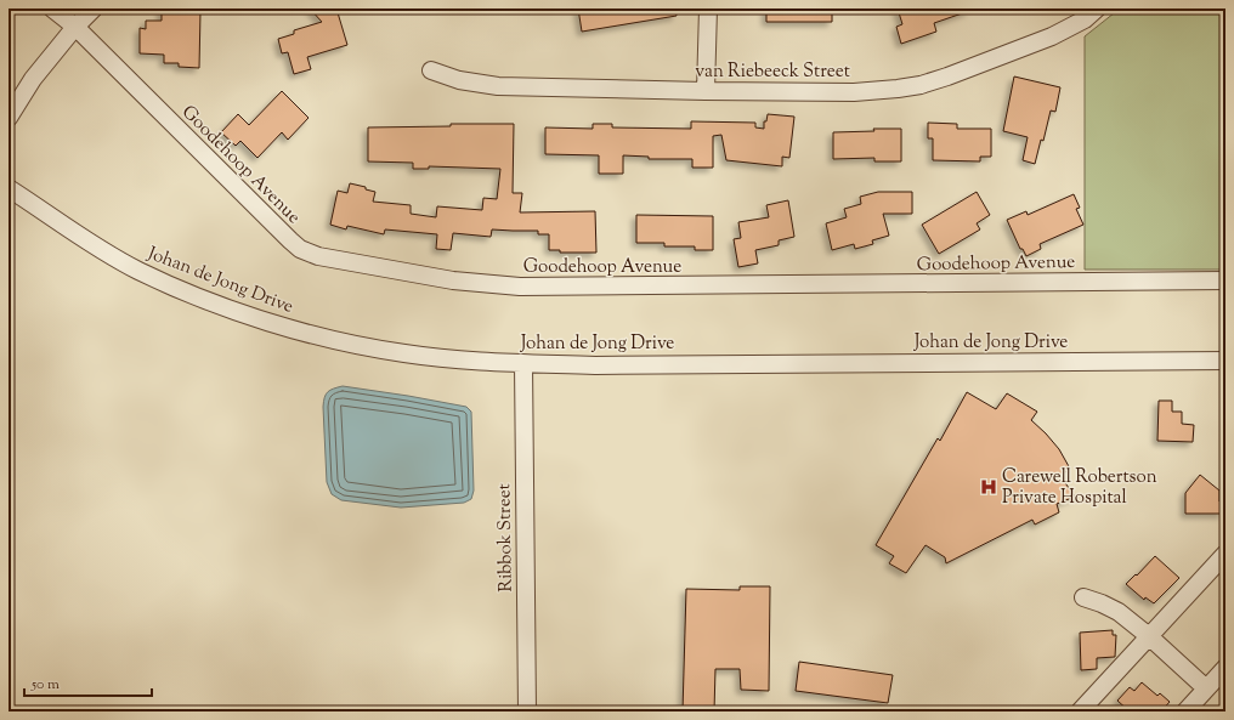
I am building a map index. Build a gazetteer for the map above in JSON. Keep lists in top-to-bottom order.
{
  "streets": {
    "street": [
      "van Riebeeck Street",
      "Goodehoop Avenue",
      "Johan de Jong Drive",
      "Ribbok Street"
    ]
  },
  "crossings": [
    ["Johan de Jong Drive", "Ribbok Street"]
  ],
  "places": {
    "hospital": ["Carewell Robertson Private Hospital"]
  },
  "scale_bar": "50 m"
}
